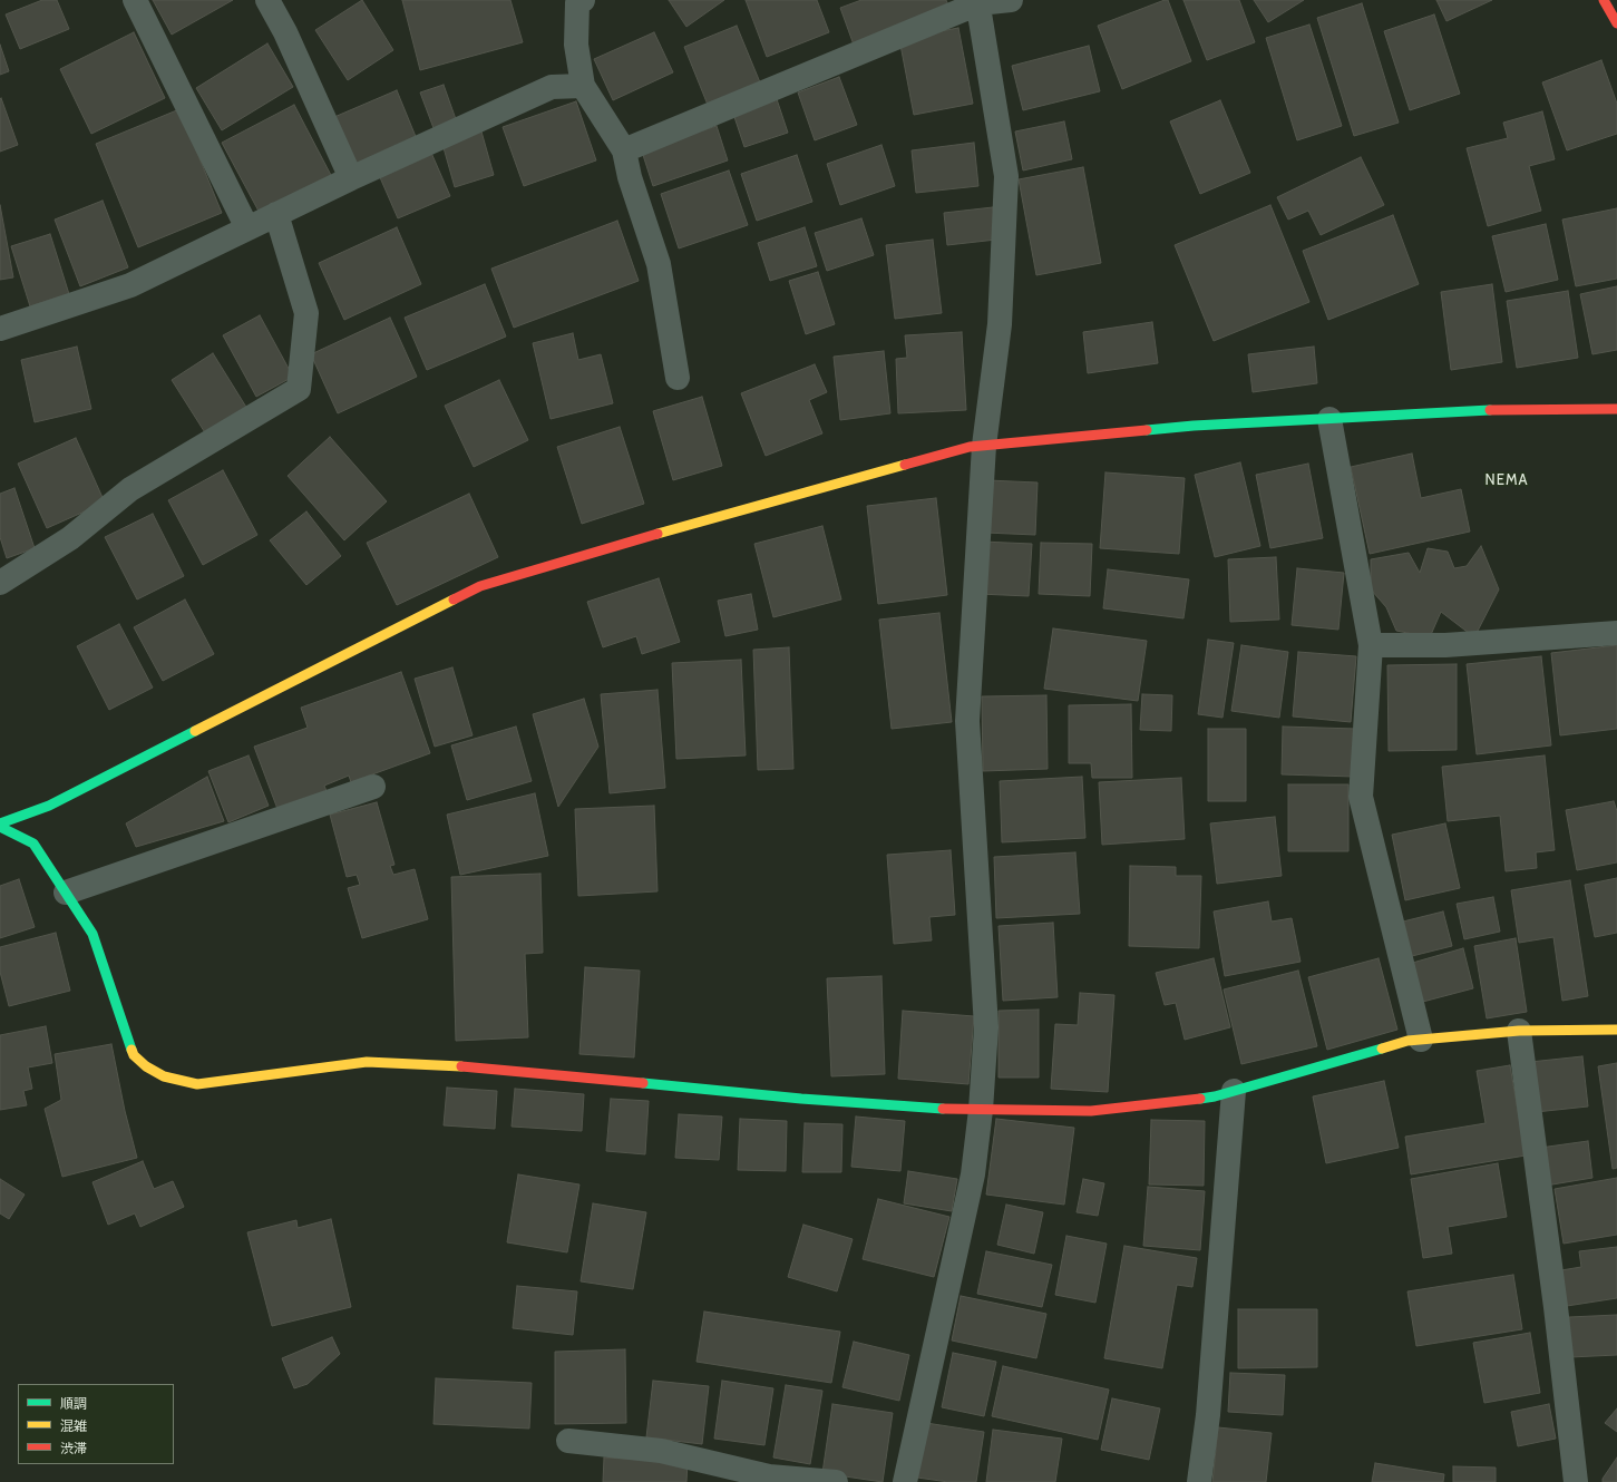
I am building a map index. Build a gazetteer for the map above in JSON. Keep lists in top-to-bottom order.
{
  "districts": ["NEMA"],
  "legend": ["順調", "混雑", "渋滞"]
}
